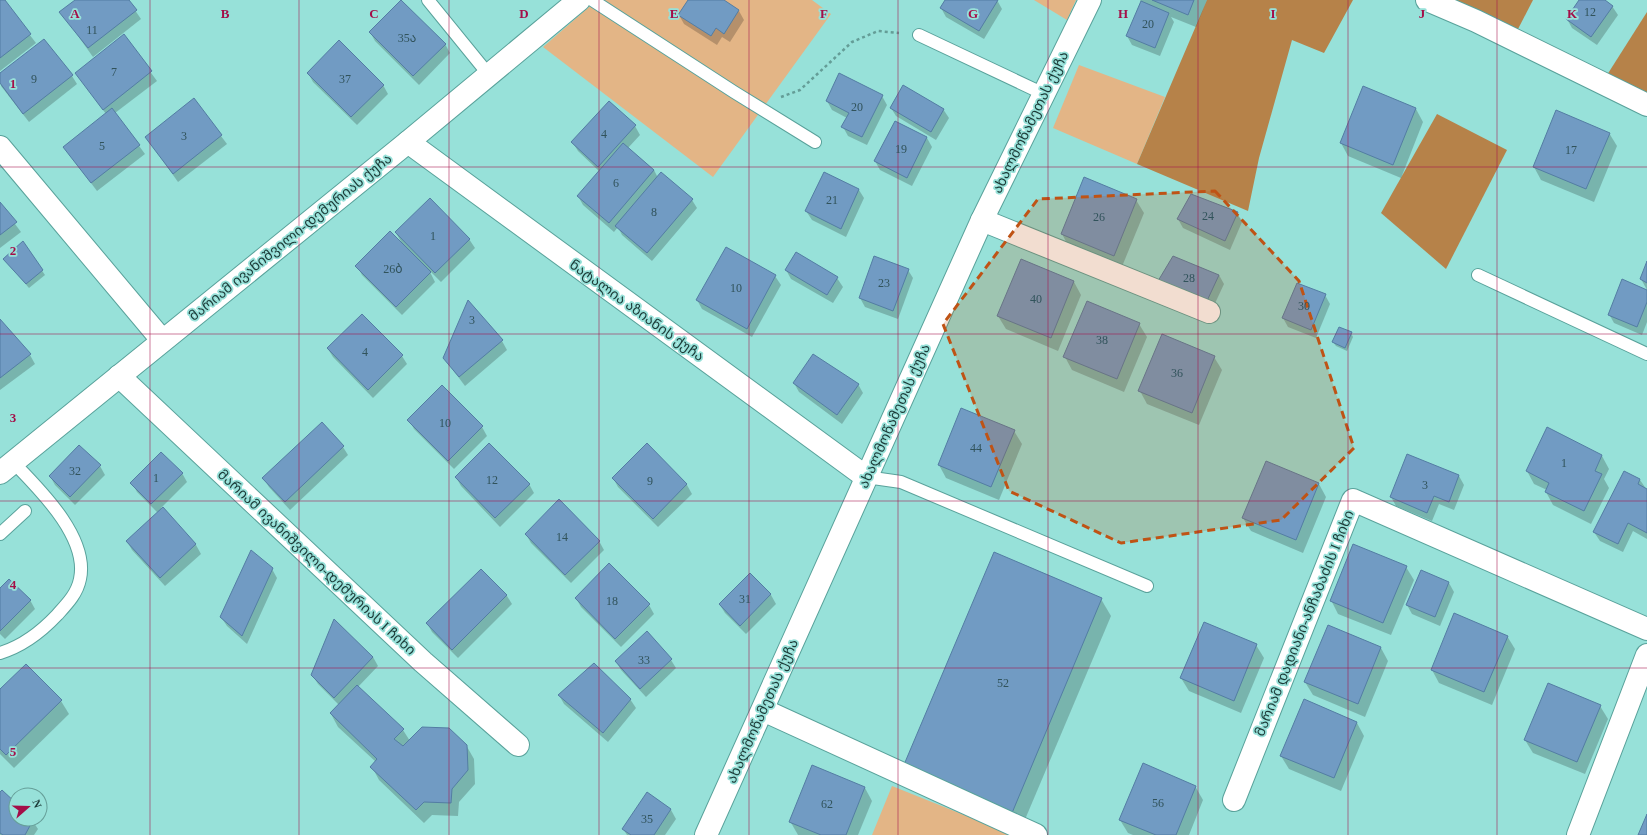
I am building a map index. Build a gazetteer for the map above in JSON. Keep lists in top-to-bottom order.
{
  "streets": {
    "street": [
      "ახალმოწამეთას ქუჩა",
      "მარიამ ივანიშვილი-დემურიას ქუჩა",
      "ნატალია აზიანის ქუჩა",
      "მარიამ ივანიშვილი-დემურიას I ჩიხი",
      "მარიამ დადიანი-ანჩაბაძის I ჩიხი"
    ]
  },
  "crossings": [
    ["ახალმოწამეთას ქუჩა", "ნატალია აზიანის ქუჩა"],
    ["მარიამ ივანიშვილი-დემურიას ქუჩა", "ნატალია აზიანის ქუჩა"],
    ["მარიამ ივანიშვილი-დემურიას ქუჩა", "მარიამ ივანიშვილი-დემურიას I ჩიხი"]
  ],
  "house_numbers": [
    "12",
    "20",
    "11",
    "35ა",
    "7",
    "9",
    "37",
    "20",
    "4",
    "3",
    "5",
    "19",
    "17",
    "6",
    "21",
    "8",
    "24",
    "26",
    "1",
    "26ბ",
    "28",
    "23",
    "10",
    "40",
    "30",
    "3",
    "38",
    "4",
    "36",
    "10",
    "44",
    "1",
    "32",
    "1",
    "12",
    "9",
    "3",
    "14",
    "31",
    "18",
    "33",
    "52",
    "56",
    "62",
    "35"
  ],
  "north": "right",
  "grid": {
    "columns": [
      "A",
      "B",
      "C",
      "D",
      "E",
      "F",
      "G",
      "H",
      "I",
      "J",
      "K"
    ],
    "rows": [
      "1",
      "2",
      "3",
      "4",
      "5"
    ]
  }
}
